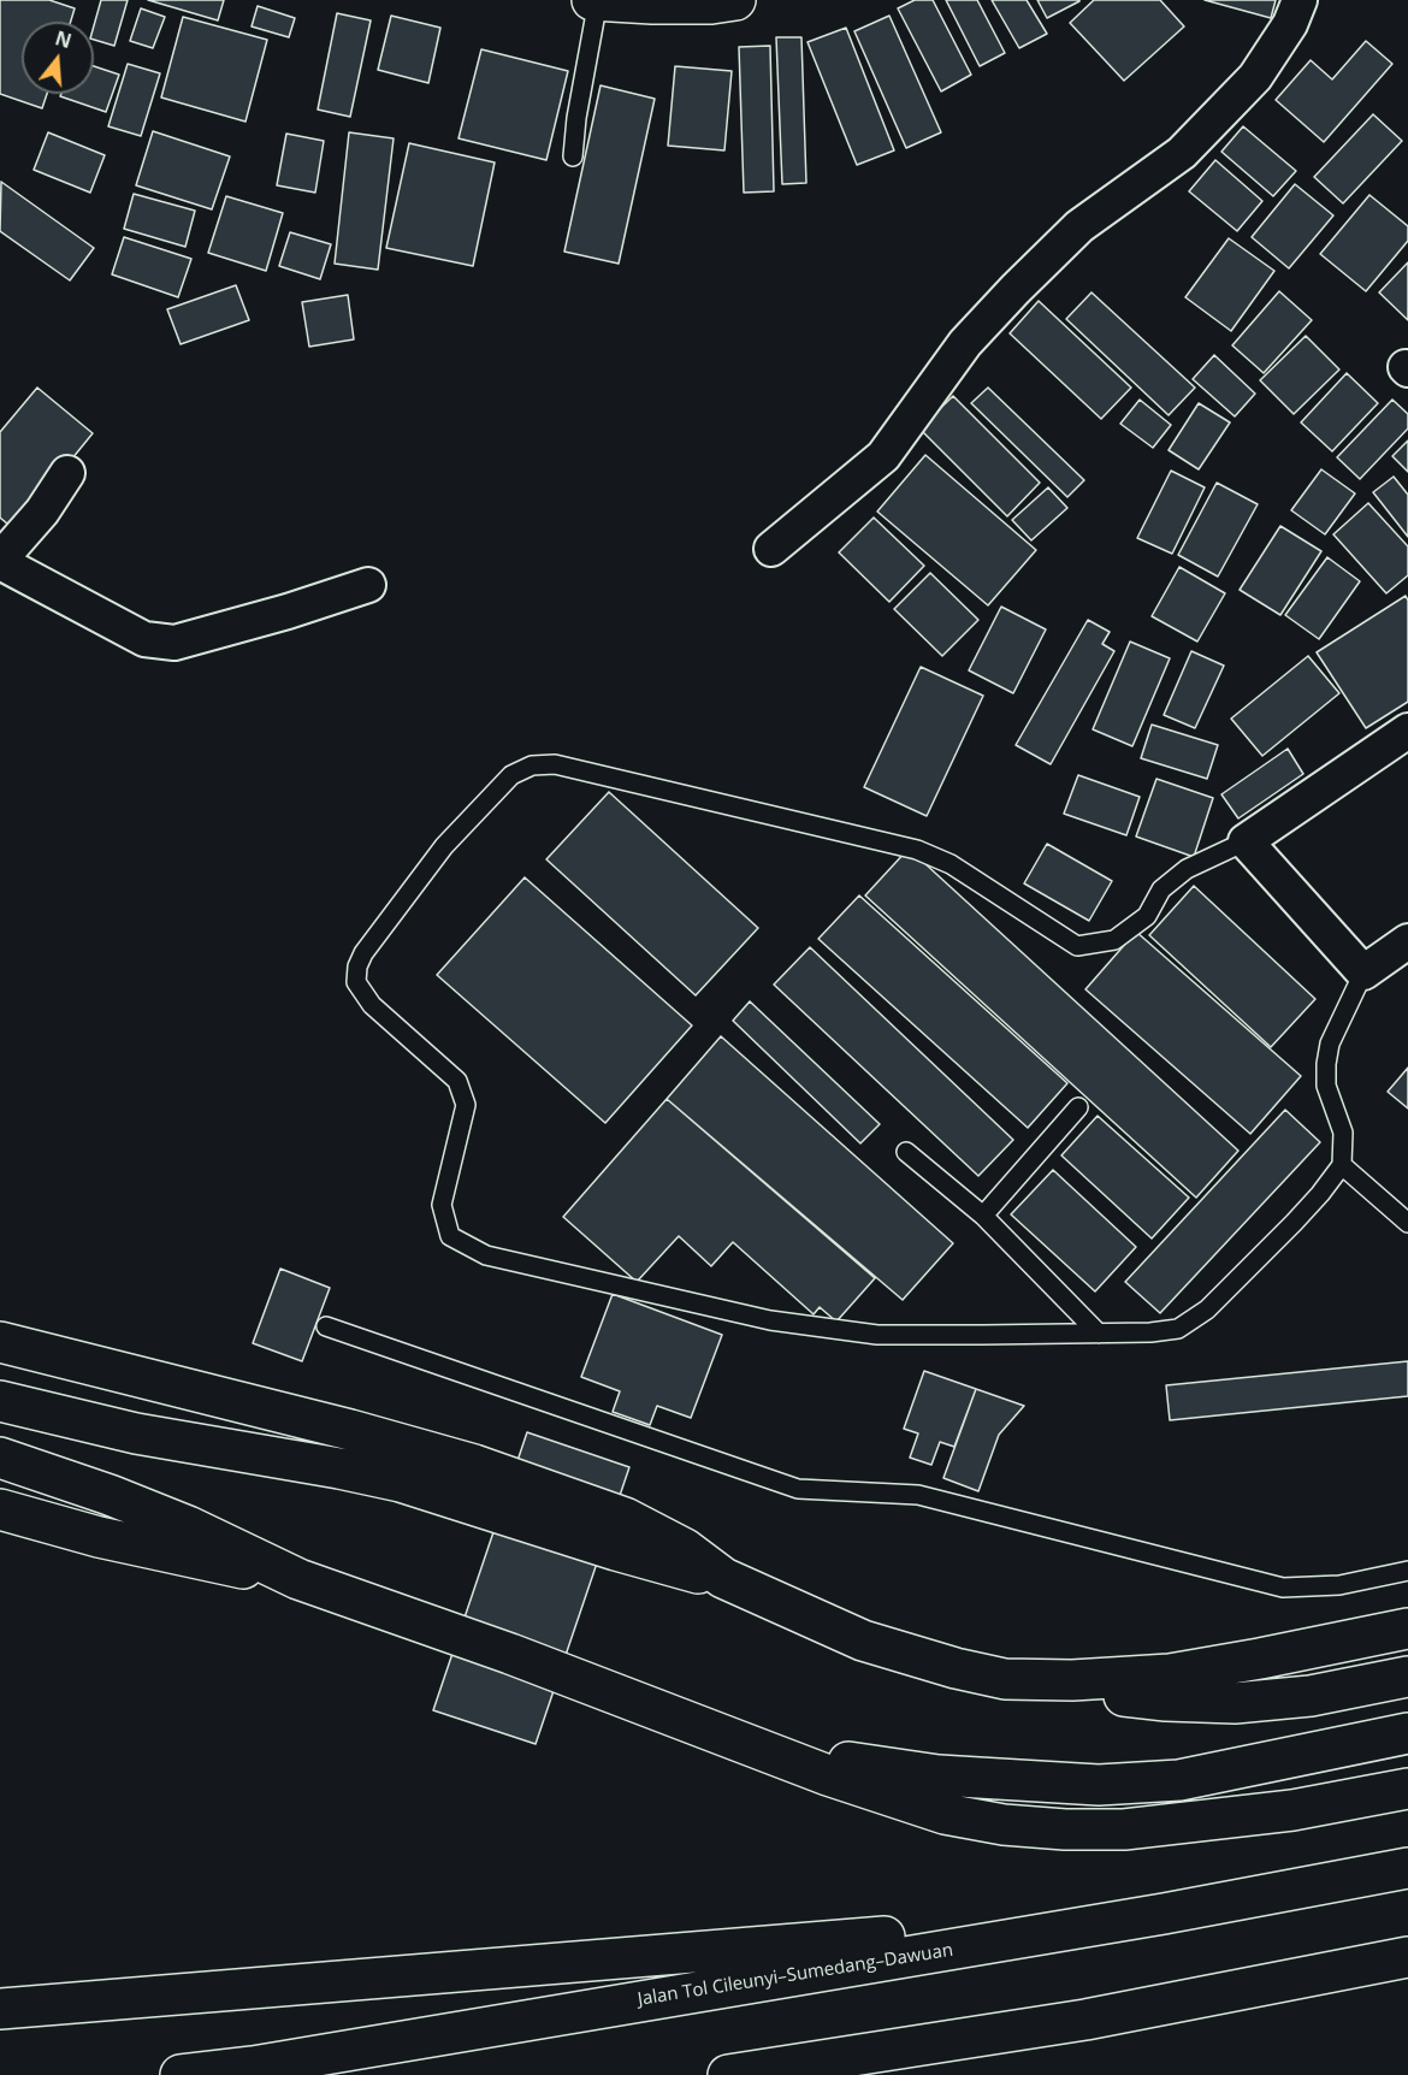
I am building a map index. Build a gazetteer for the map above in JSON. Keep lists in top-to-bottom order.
{
  "streets": {
    "highway": ["Jalan Tol Cileunyi–Sumedang–Dawuan"]
  },
  "north": "top"
}
